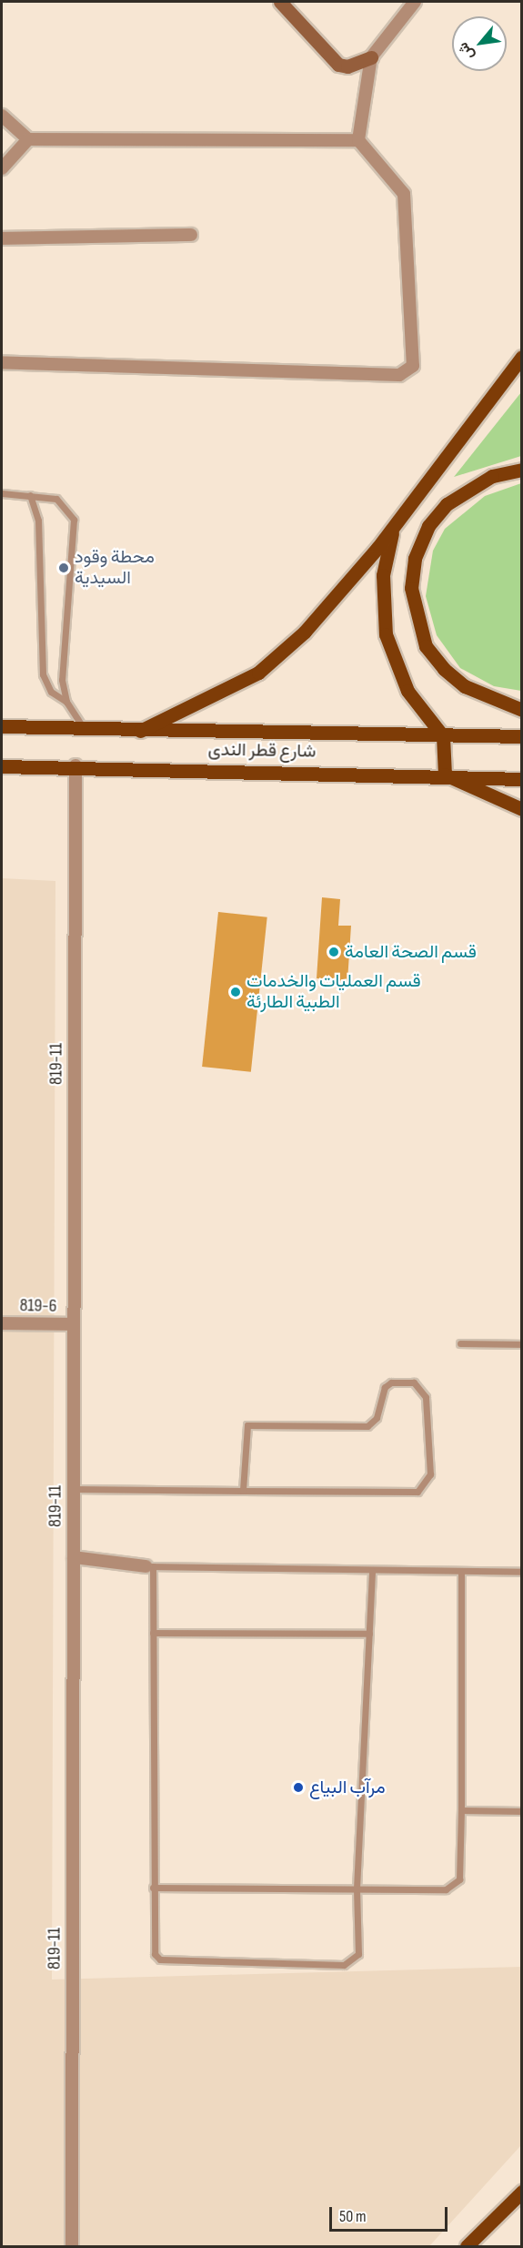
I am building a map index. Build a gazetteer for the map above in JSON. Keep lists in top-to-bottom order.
{
  "streets": {
    "main road": ["شارع قطر الندى"],
    "street": ["819-11", "819-6"]
  },
  "crossings": [
    ["شارع قطر الندى", "819-11"],
    ["819-11", "819-6"]
  ],
  "places": [
    "محطة وقود السيدية",
    "قسم الصحة العامة",
    "قسم العمليات والخدمات الطبية الطارئة",
    "مرآب البياع"
  ],
  "scale_bar": "50 m",
  "north": "bottom left"
}
